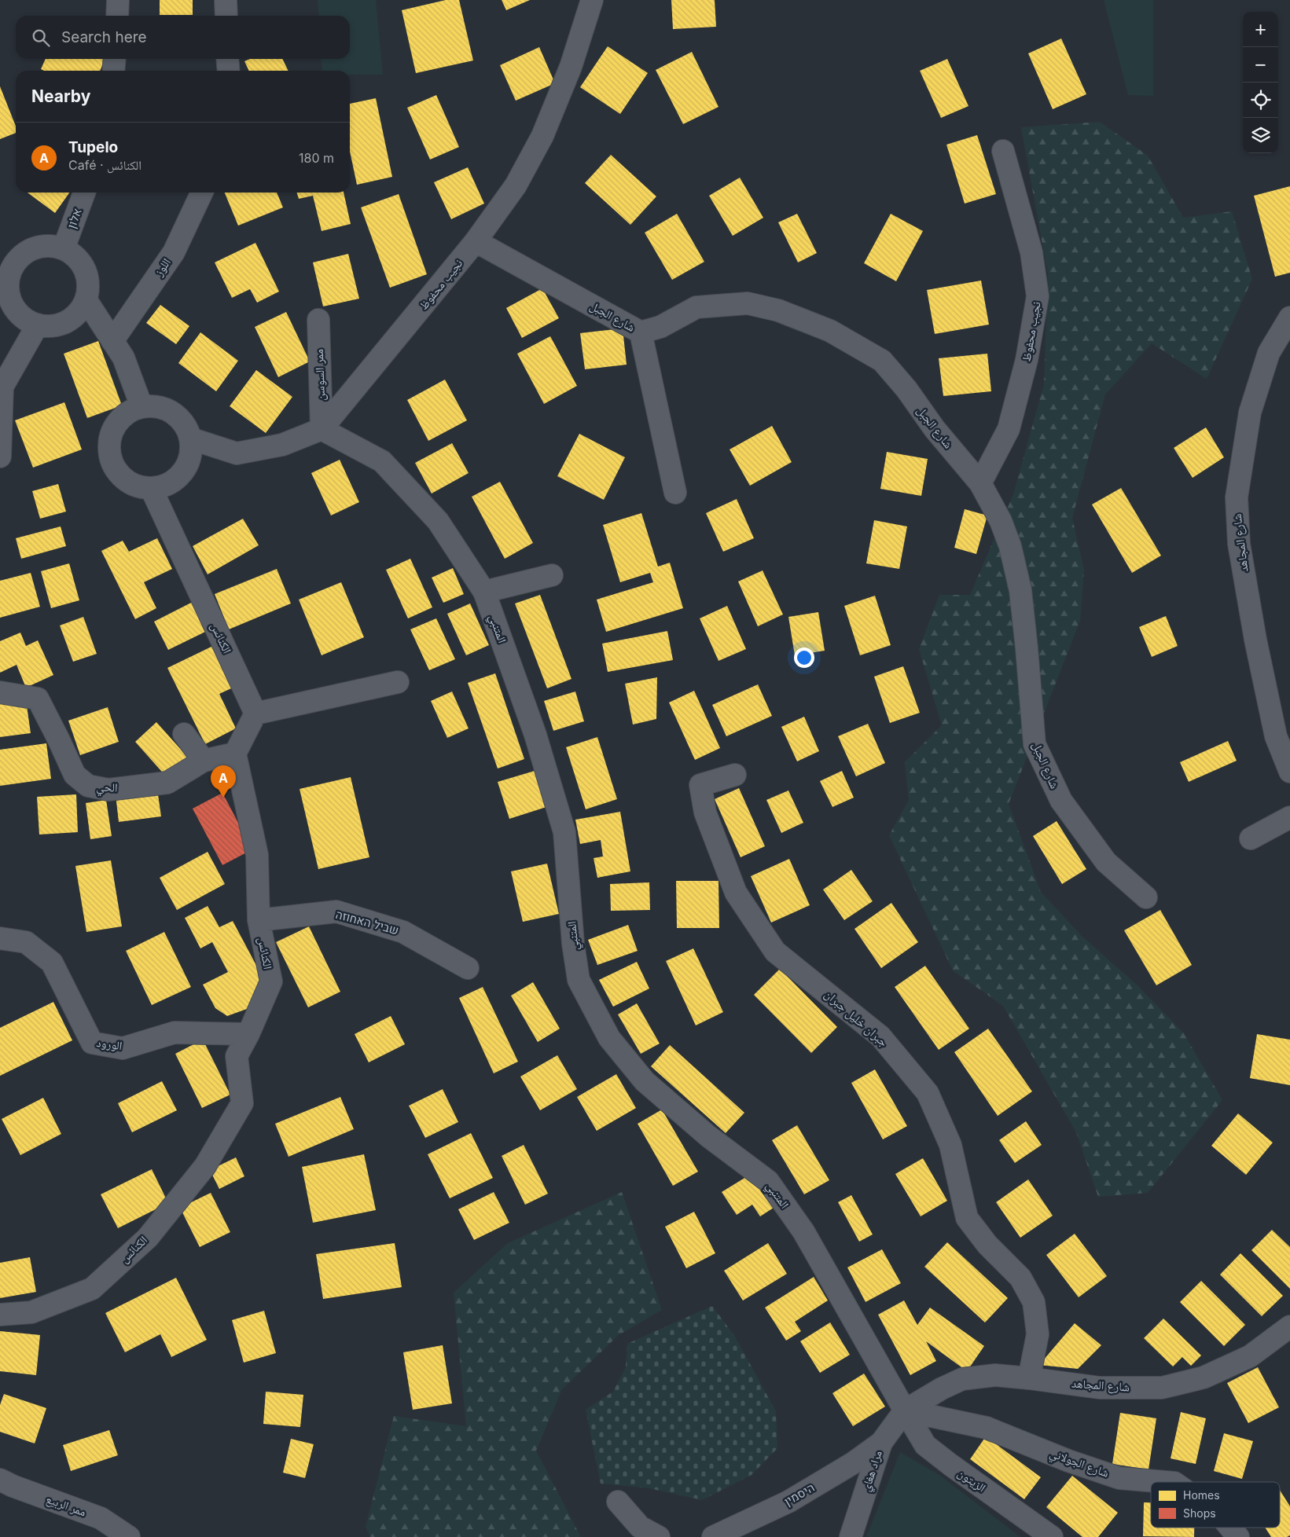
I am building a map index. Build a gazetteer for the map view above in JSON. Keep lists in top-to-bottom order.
{
  "streets": {
    "street": [
      "אלון",
      "اللوز",
      "نجيب محفوظ",
      "شارع الجبل",
      "ممر السوسن",
      "شارع المجاهد",
      "المتنبي",
      "الكنائس",
      "الحي",
      "שביל האחוזה",
      "جبران خليل جبران",
      "الورود",
      "شارع الجولاني",
      "مراد هغاي",
      "الزيتون",
      "היסמין",
      "ممر الربيع"
    ]
  },
  "crossings": [
    ["نجيب محفوظ", "شارع الجبل"],
    ["نجيب محفوظ", "ممر السوسن"],
    ["نجيب محفوظ", "المتنبي"],
    ["نجيب محفوظ", "الكنائس"],
    ["ممر السوسن", "المتنبي"],
    ["شارع المجاهد", "المتنبي"],
    ["شارع المجاهد", "جبران خليل جبران"],
    ["شارع المجاهد", "شارع الجولاني"],
    ["شارع المجاهد", "مراد هغاي"],
    ["شارع المجاهد", "الزيتون"],
    ["المتنبي", "شارع الجولاني"],
    ["المتنبي", "مراد هغاي"],
    ["المتنبي", "الزيتون"],
    ["الكنائس", "الحي"],
    ["الكنائس", "שביל האחוזה"],
    ["الكنائس", "الورود"],
    ["شارع الجولاني", "مراد هغاي"],
    ["شارع الجولاني", "الزيتون"],
    ["مراد هغاي", "الزيتون"],
    ["مراد هغاي", "היסמין"]
  ],
  "legend": ["Homes", "Shops"],
  "page": {
    "map_buttons": ["+", "−"],
    "search": "Search here",
    "heading": "Nearby",
    "list": [
      {
        "mark": "A",
        "name": "Tupelo",
        "note": "Café · الكنائس",
        "value": "180 m"
      }
    ],
    "pins": "A"
  }
}
